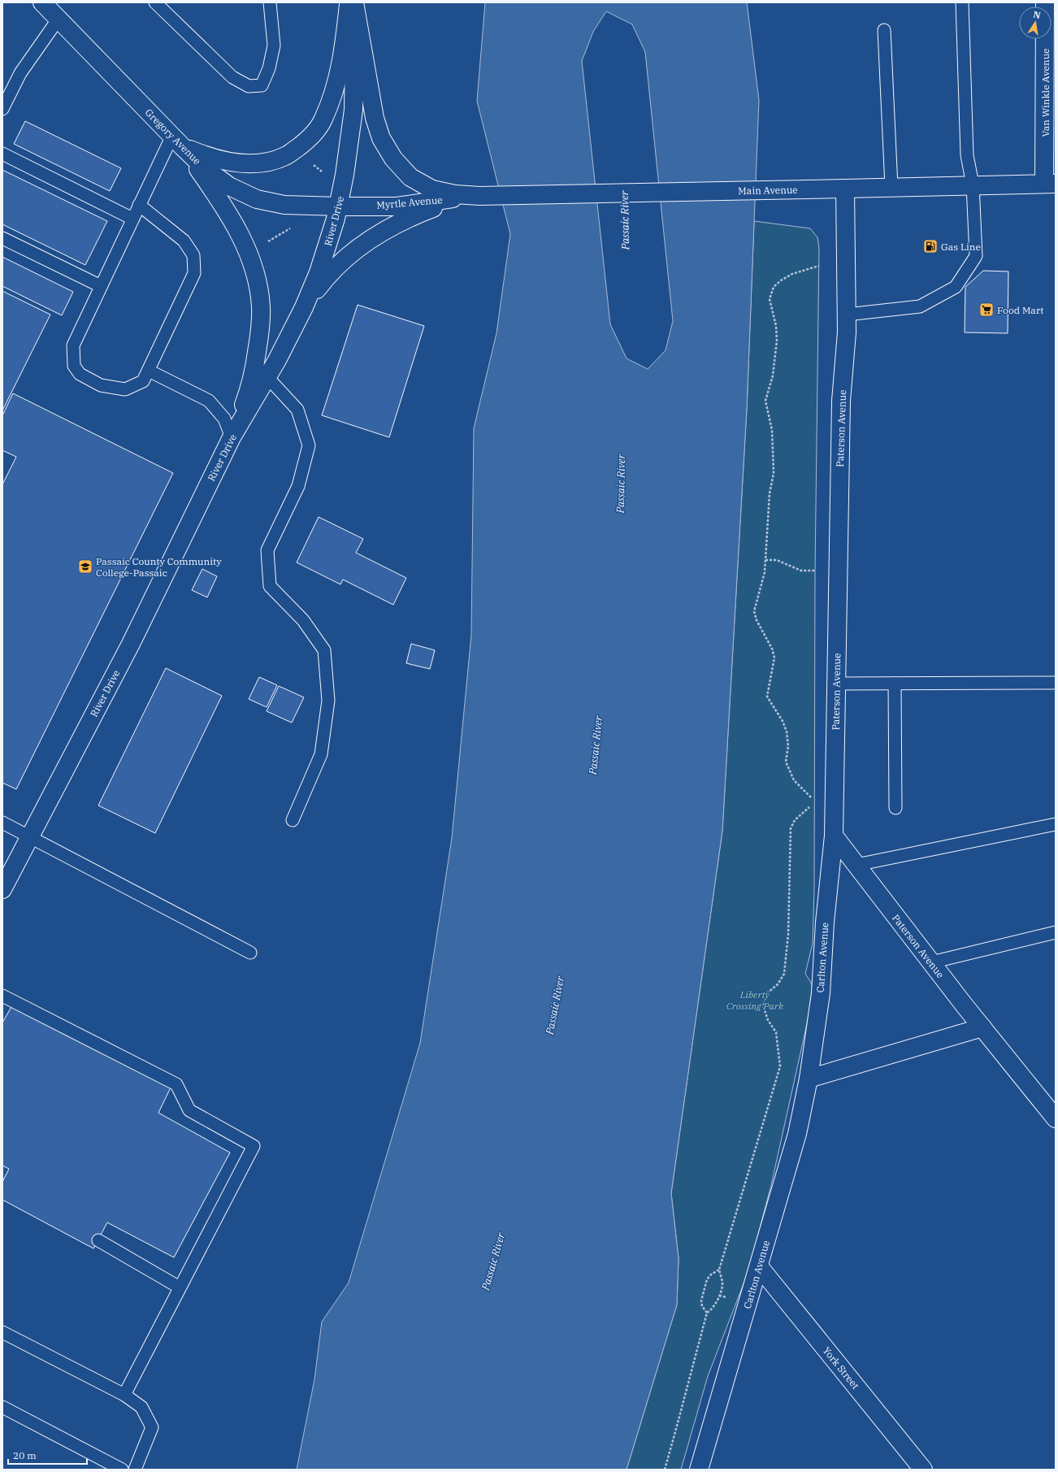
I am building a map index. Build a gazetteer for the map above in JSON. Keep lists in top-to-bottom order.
{
  "streets": {
    "main road": [
      "Van Winkle Avenue",
      "Gregory Avenue",
      "Main Avenue",
      "Myrtle Avenue",
      "River Drive",
      "Paterson Avenue",
      "Carlton Avenue",
      "York Street"
    ]
  },
  "crossings": [
    ["Van Winkle Avenue", "Main Avenue"],
    ["Gregory Avenue", "Myrtle Avenue"],
    ["Gregory Avenue", "River Drive"],
    ["Main Avenue", "Myrtle Avenue"],
    ["Main Avenue", "Paterson Avenue"],
    ["Myrtle Avenue", "River Drive"],
    ["Paterson Avenue", "Carlton Avenue"],
    ["Carlton Avenue", "York Street"]
  ],
  "water": ["Passaic River"],
  "parks": ["Liberty Crossing Park"],
  "places": {
    "fuel station": ["Gas Line"],
    "supermarket": ["Food Mart"],
    "school or university": ["Passaic County Community College-Passaic"]
  },
  "scale_bar": "20 m",
  "north": "top"
}
